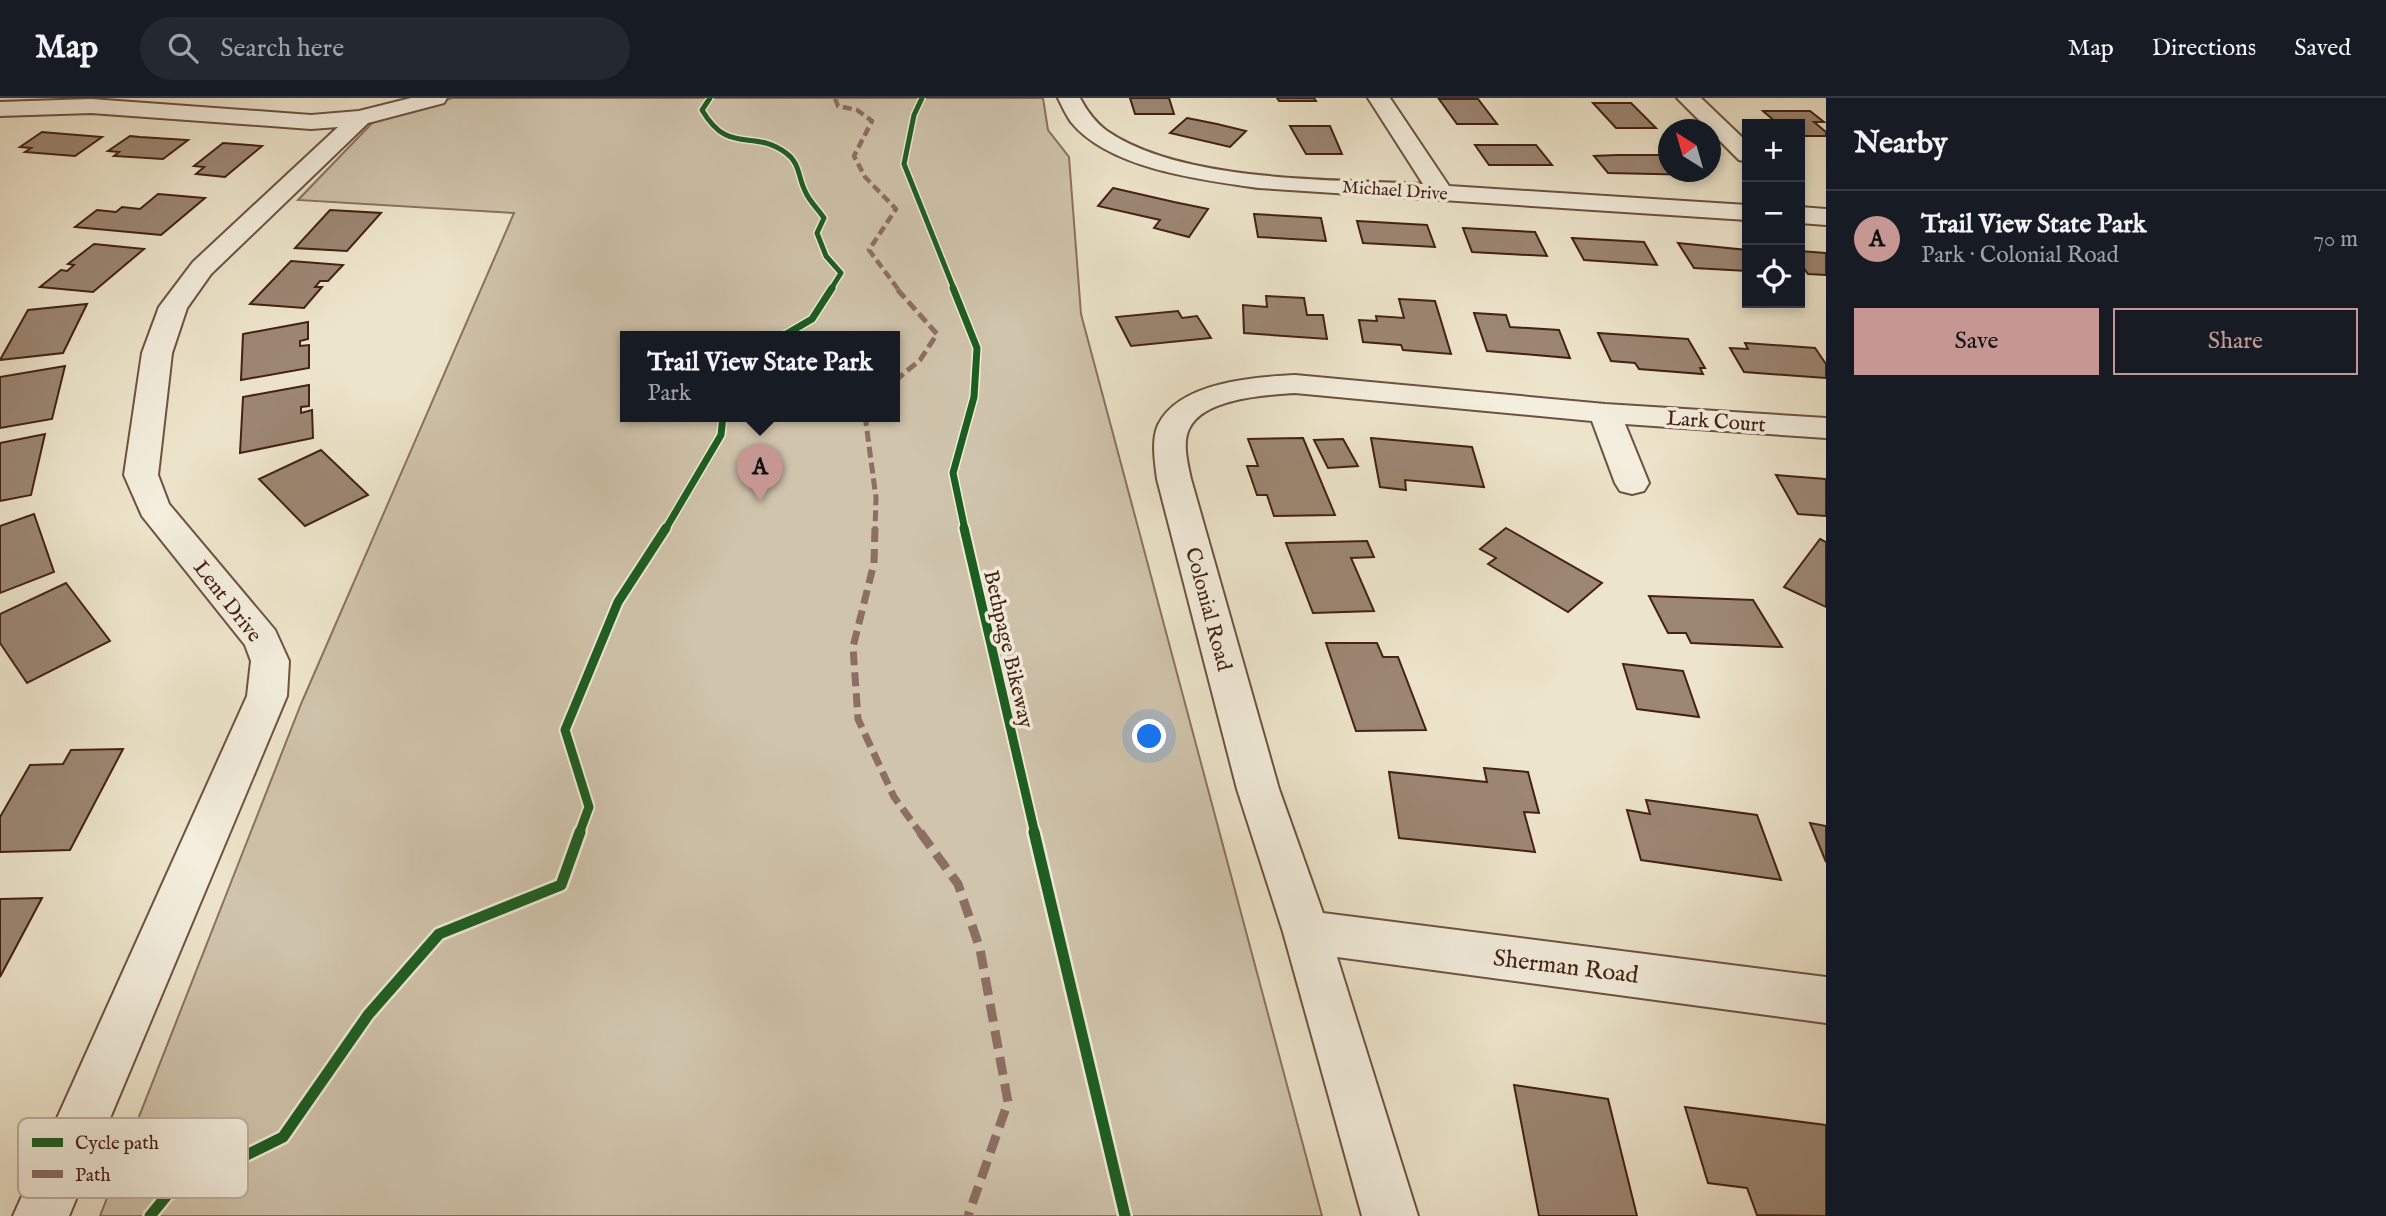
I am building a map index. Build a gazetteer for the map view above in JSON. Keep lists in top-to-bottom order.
{
  "streets": {
    "street": [
      "Michael Drive",
      "Lark Court",
      "Lent Drive",
      "Colonial Road",
      "Sherman Road"
    ],
    "cycle path": ["Bethpage Bikeway"]
  },
  "crossings": [
    ["Lark Court", "Colonial Road"],
    ["Colonial Road", "Sherman Road"]
  ],
  "legend": ["Cycle path", "Path"],
  "north": "top left",
  "page": {
    "header": "Map",
    "search": "Search here",
    "nav": ["Map", "Directions", "Saved"],
    "heading": "Nearby",
    "map_buttons": ["+", "−"],
    "list": [
      {
        "mark": "A",
        "name": "Trail View State Park",
        "note": "Park · Colonial Road",
        "value": "70 m"
      }
    ],
    "buttons": ["Save", "Share"],
    "popup": ["Trail View State Park", "Park"],
    "pins": "A"
  }
}
